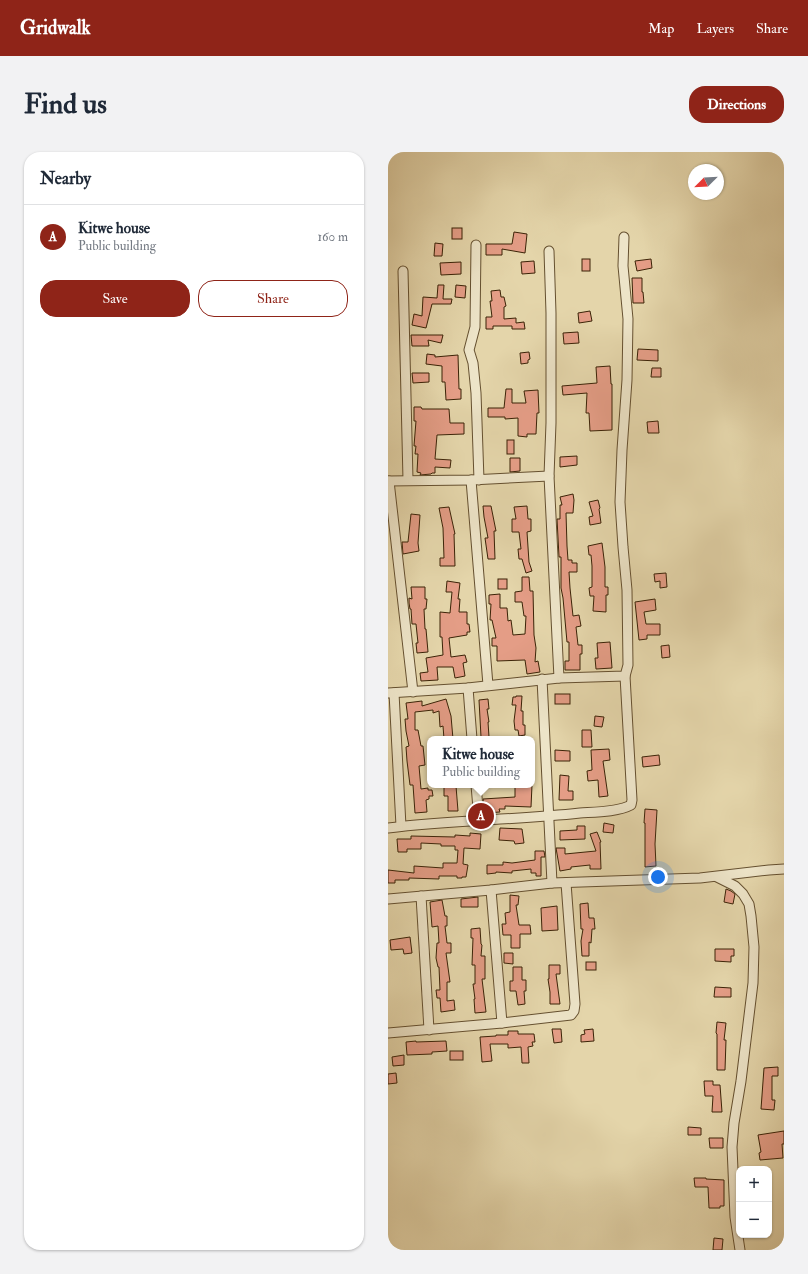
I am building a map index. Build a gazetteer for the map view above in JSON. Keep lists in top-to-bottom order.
{
  "north": "bottom left",
  "page": {
    "header": "Gridwalk",
    "nav": ["Map", "Layers", "Share"],
    "buttons": [
      "Directions",
      ["Save", "Share"]
    ],
    "title": "Find us",
    "heading": "Nearby",
    "list": [
      {
        "mark": "A",
        "name": "Kitwe house",
        "note": "Public building",
        "value": "160 m"
      }
    ],
    "popup": ["Kitwe house", "Public building"],
    "pins": "A",
    "map_buttons": ["+", "−"]
  }
}
